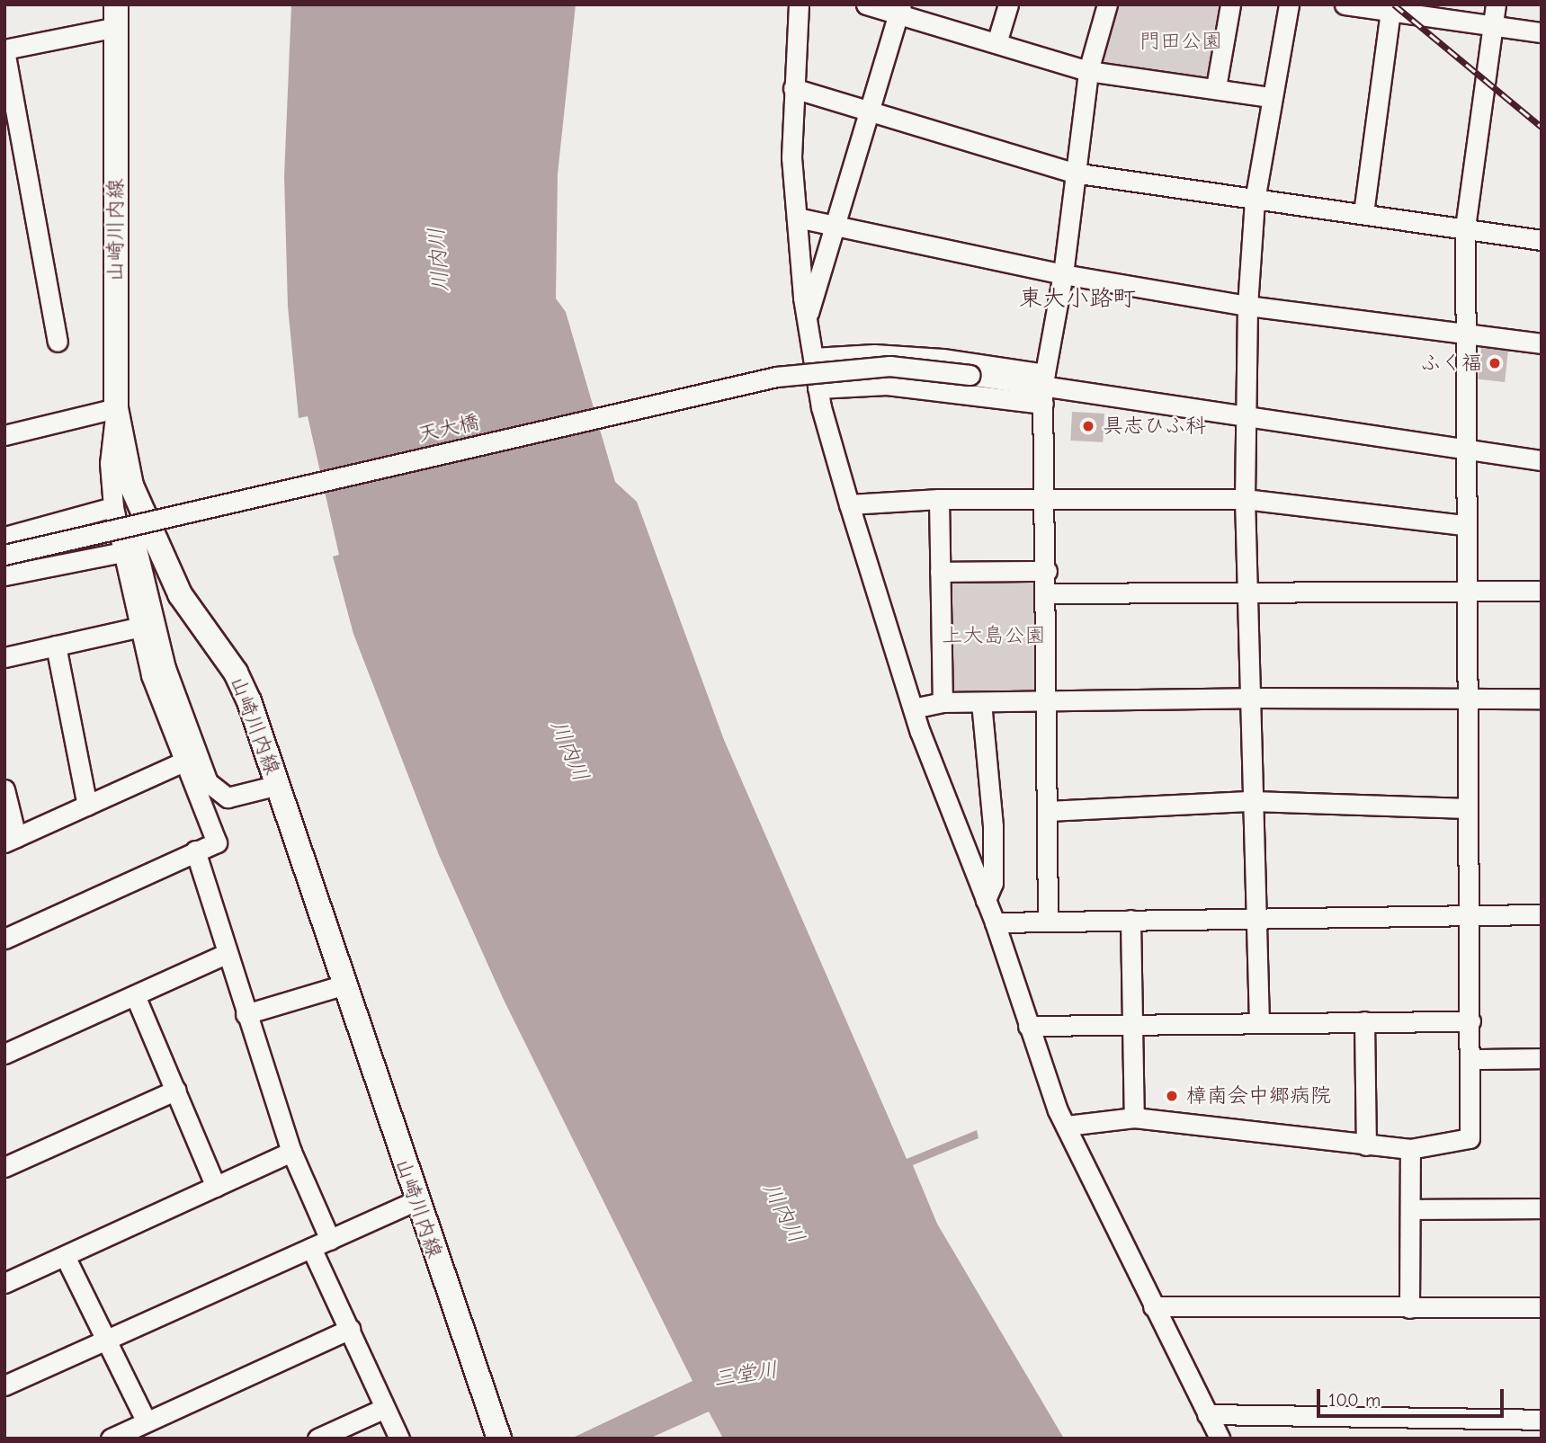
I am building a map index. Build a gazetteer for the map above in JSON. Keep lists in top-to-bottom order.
{
  "streets": {
    "main road": ["山崎川内線"],
    "street": ["天大橋"]
  },
  "districts": ["東大小路町"],
  "water": ["川内川", "三堂川"],
  "parks": ["門田公園", "上大島公園"],
  "places": ["ふく福", "具志ひふ科", "樟南会中郷病院"],
  "scale_bar": "100 m"
}
